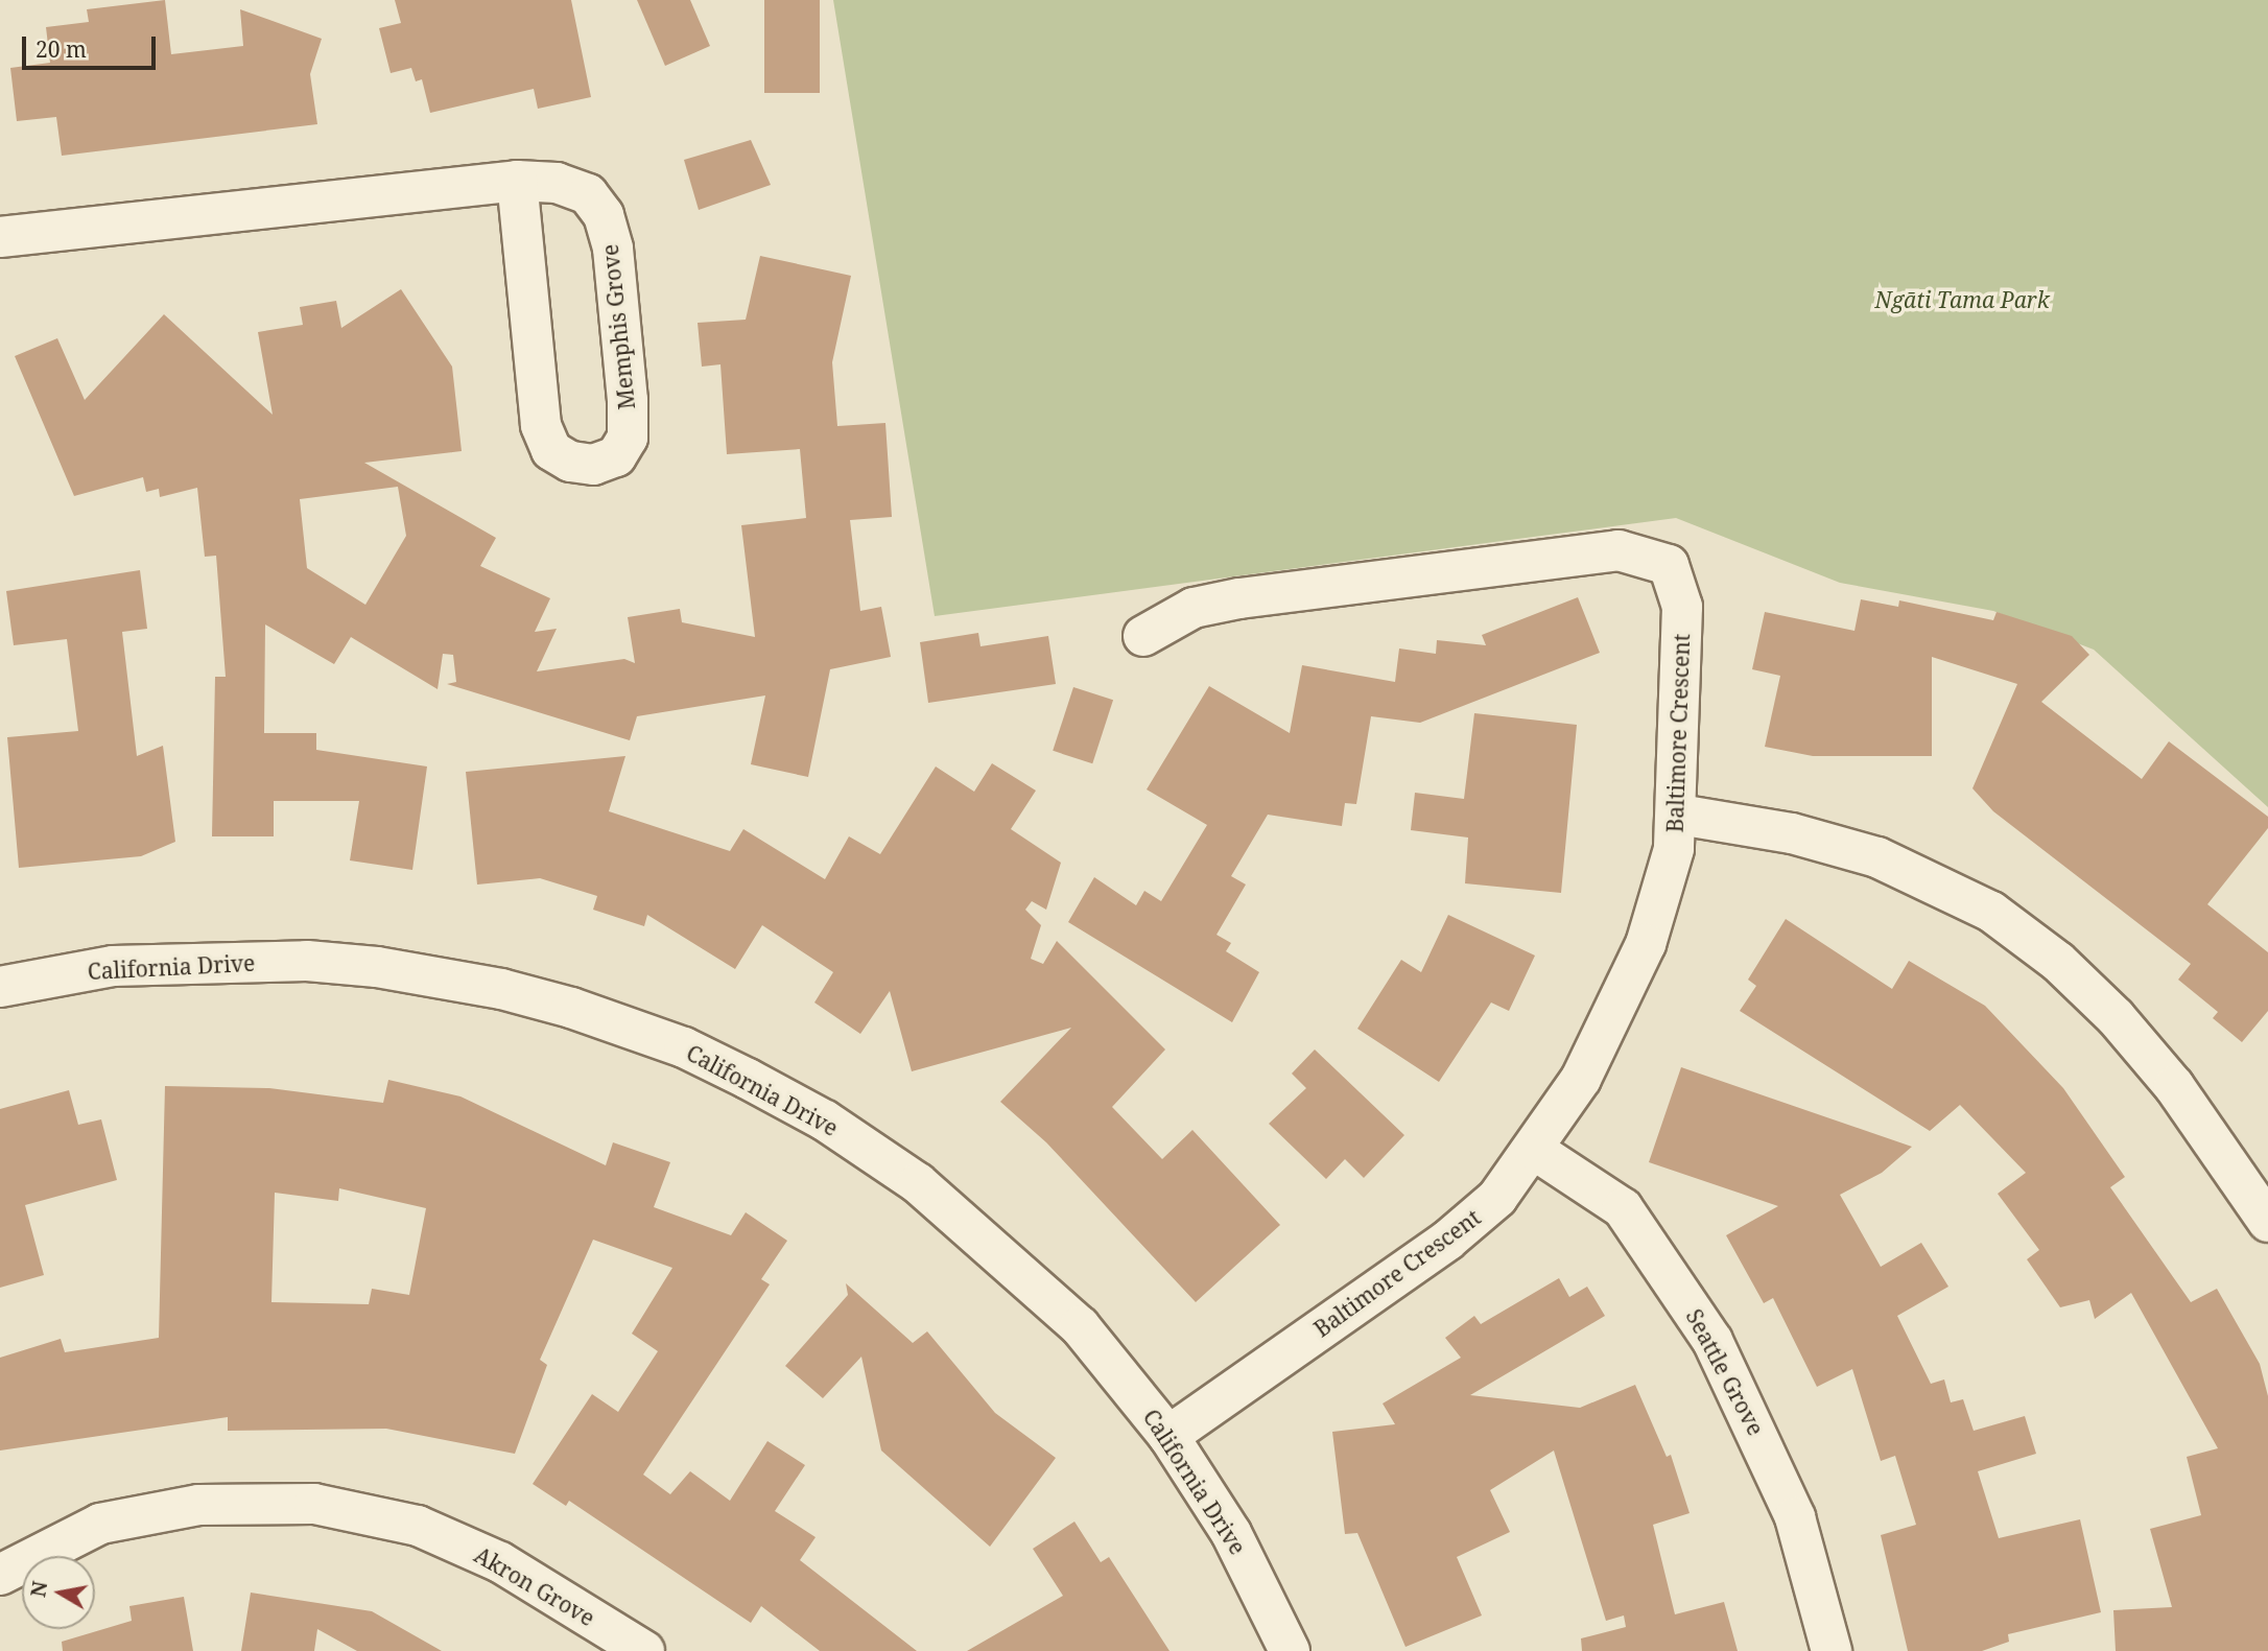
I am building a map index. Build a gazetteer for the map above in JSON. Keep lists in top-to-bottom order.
{
  "streets": {
    "street": [
      "Memphis Grove",
      "Baltimore Crescent",
      "California Drive",
      "Seattle Grove",
      "Akron Grove"
    ]
  },
  "crossings": [
    ["Baltimore Crescent", "California Drive"],
    ["Baltimore Crescent", "Seattle Grove"]
  ],
  "parks": ["Ngāti Tama Park"],
  "scale_bar": "20 m",
  "north": "left"
}
